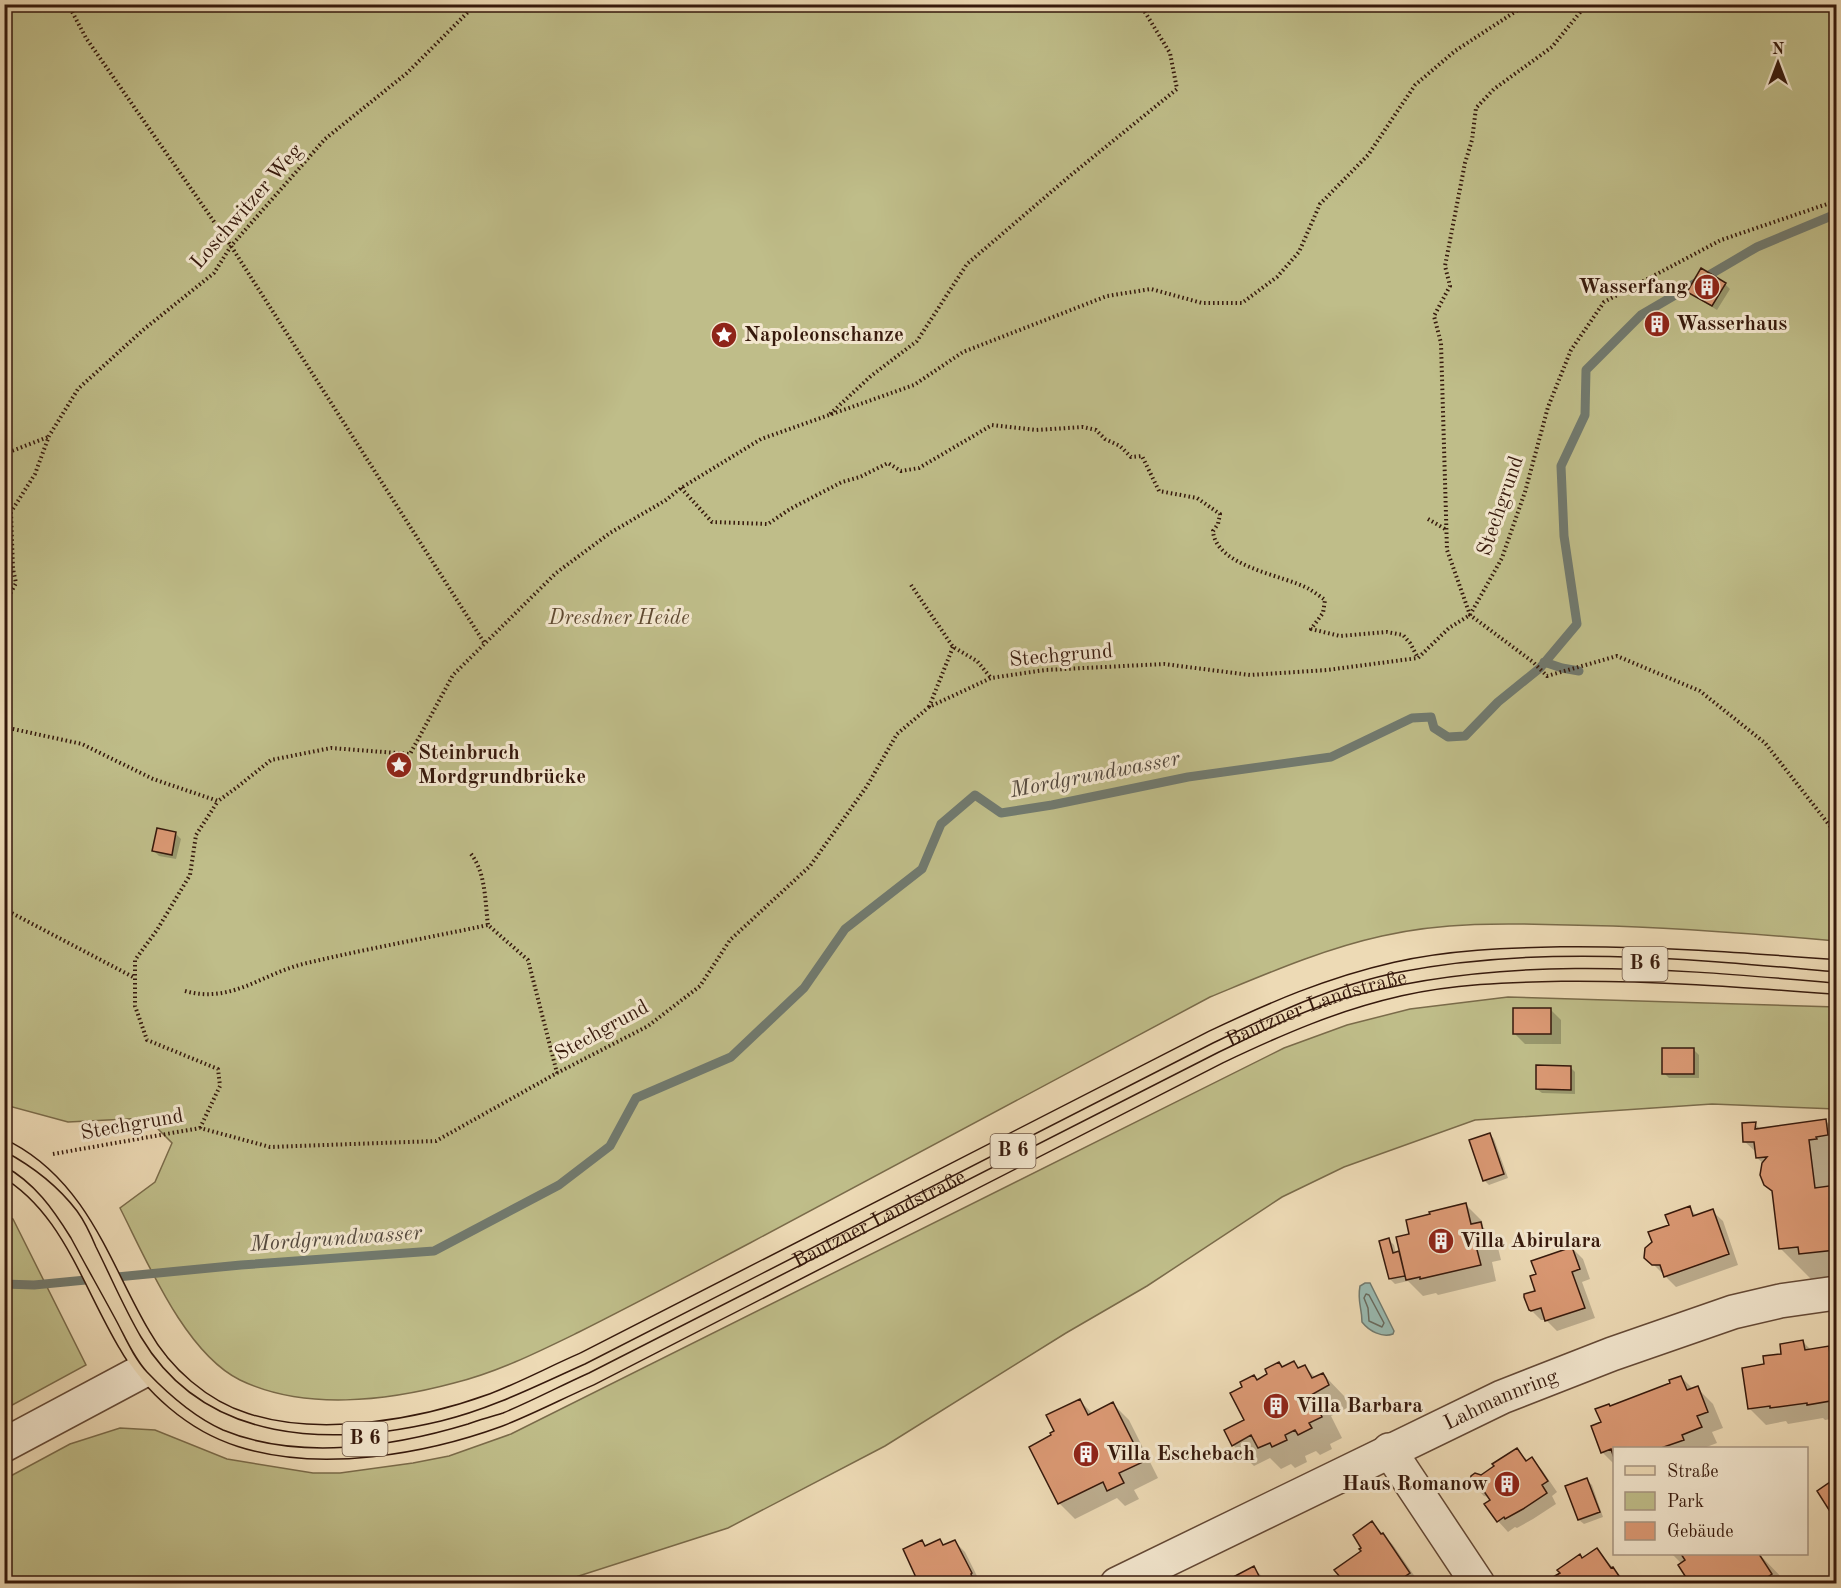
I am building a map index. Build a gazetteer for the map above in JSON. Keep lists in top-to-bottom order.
{
  "streets": {
    "main road": ["B 6", "Bautzner Landstraße"],
    "street": ["Lahmannring"],
    "path": ["Loschwitzer Weg", "Stechgrund"]
  },
  "crossings": [
    ["Stechgrund", "B 6"],
    ["B 6", "Bautzner Landstraße"]
  ],
  "water": ["Mordgrundwasser"],
  "parks": ["Dresdner Heide"],
  "places": {
    "building": [
      "Wasserfang",
      "Wasserhaus",
      "Villa Abirulara",
      "Villa Barbara",
      "Villa Eschebach",
      "Haus Romanow"
    ],
    "place": ["Napoleonschanze", "Steinbruch Mordgrundbrücke"]
  },
  "legend": ["Straße", "Park", "Gebäude"],
  "north": "top"
}
